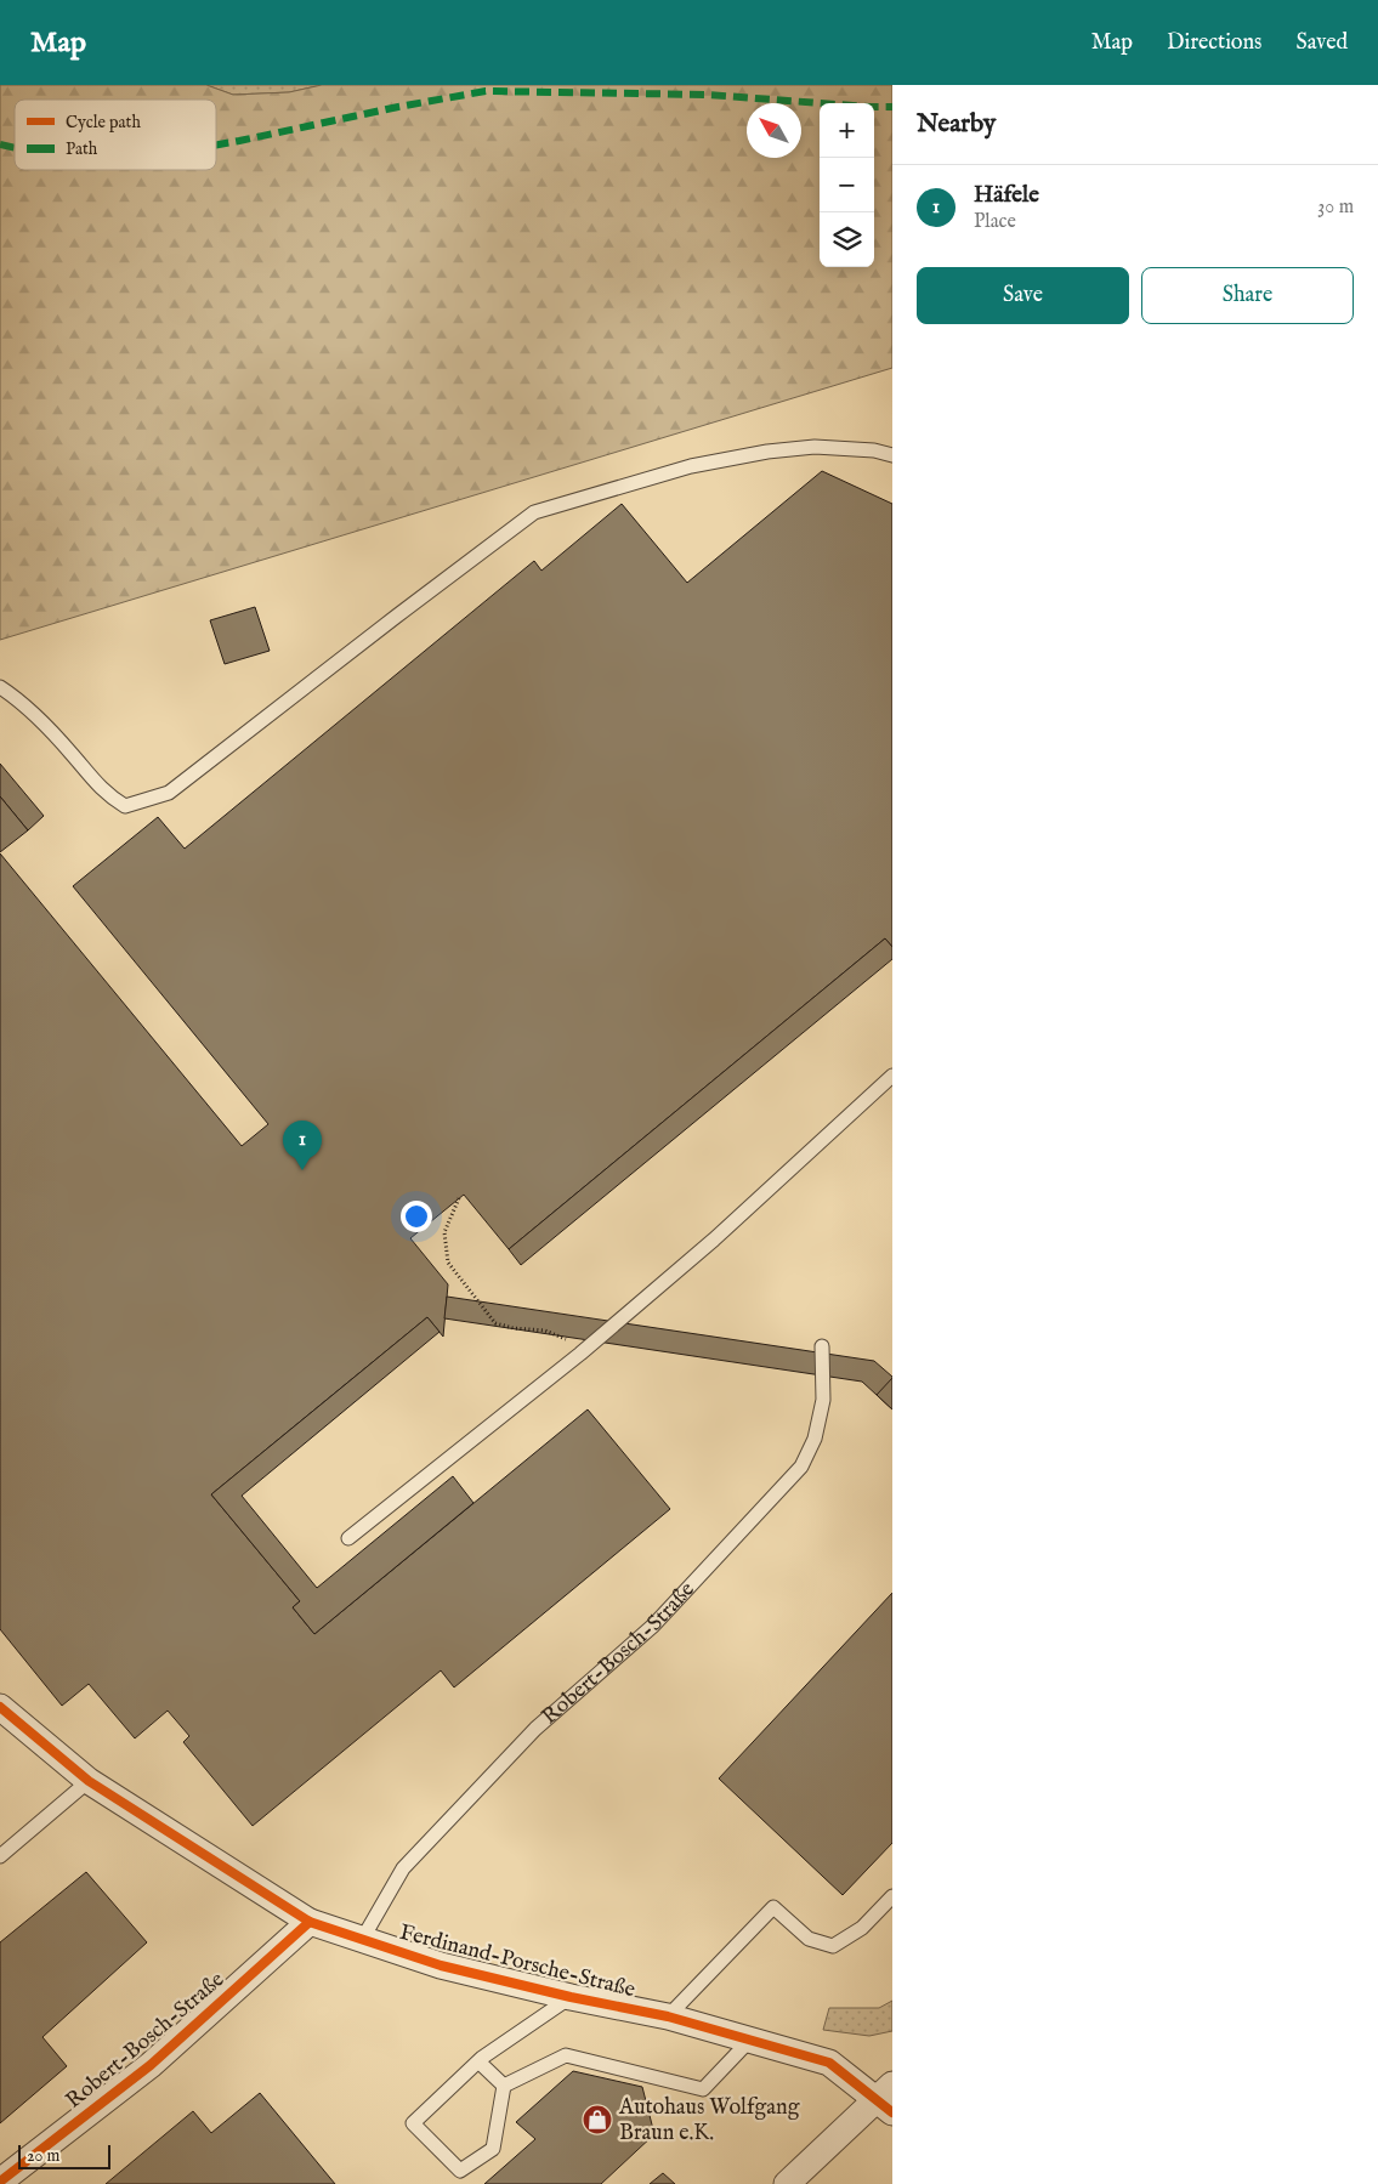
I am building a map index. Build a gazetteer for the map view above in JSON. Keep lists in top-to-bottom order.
{
  "streets": {
    "street": ["Robert-Bosch-Straße", "Ferdinand-Porsche-Straße"]
  },
  "crossings": [
    ["Robert-Bosch-Straße", "Ferdinand-Porsche-Straße"]
  ],
  "places": {
    "shop": ["Autohaus Wolfgang Braun e.K."]
  },
  "legend": ["Cycle path", "Path"],
  "scale_bar": "20 m",
  "north": "top left",
  "page": {
    "header": "Map",
    "nav": ["Map", "Directions", "Saved"],
    "heading": "Nearby",
    "map_buttons": ["+", "−"],
    "list": [
      {
        "mark": "1",
        "name": "Häfele",
        "note": "Place",
        "value": "30 m"
      }
    ],
    "buttons": ["Save", "Share"],
    "pins": "1",
    "scale": "20 m"
  }
}
